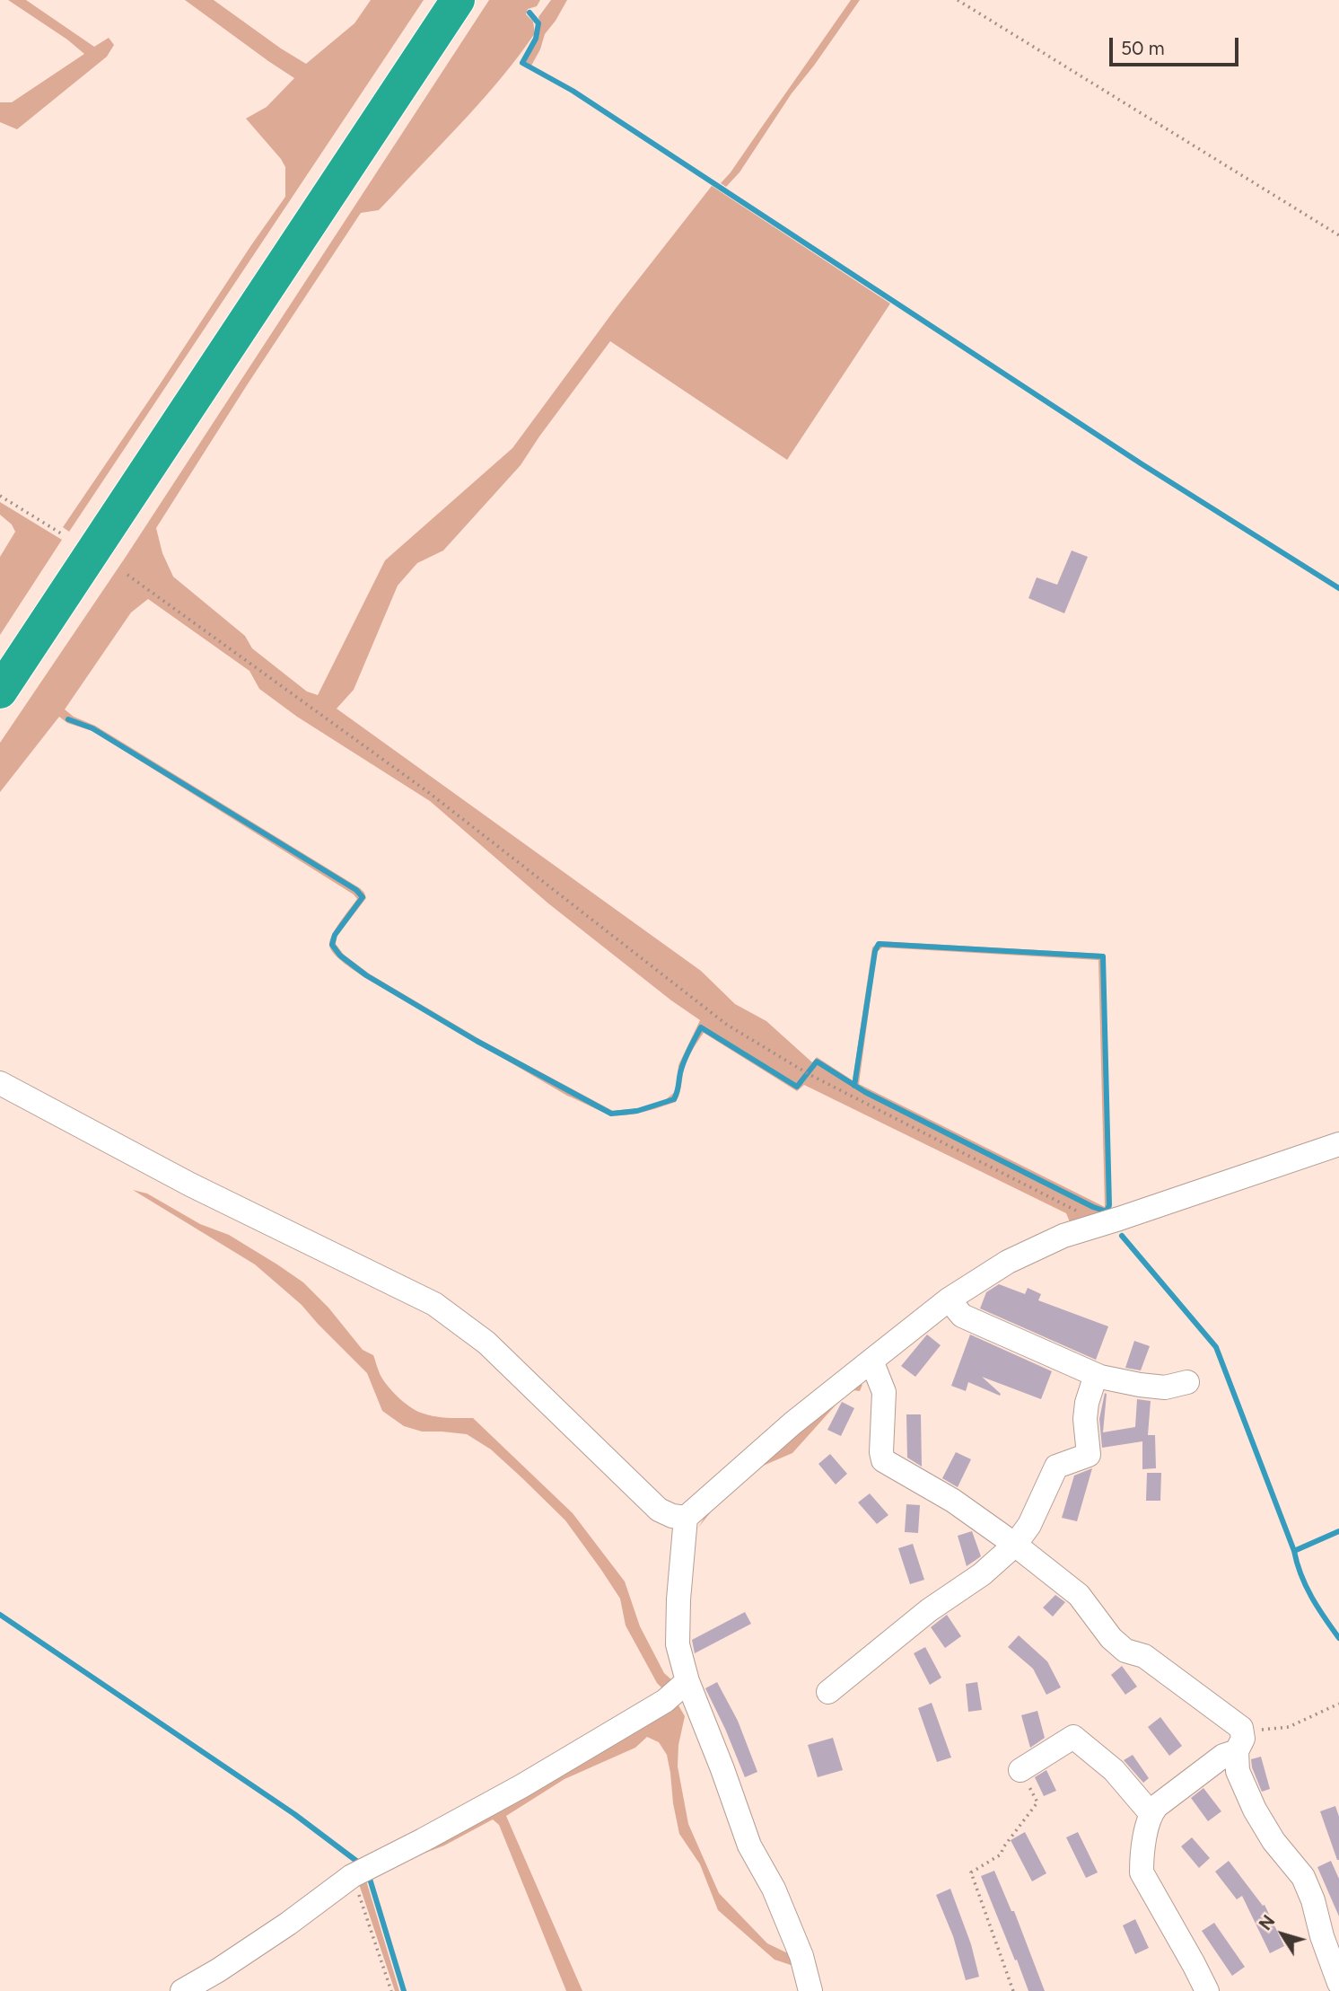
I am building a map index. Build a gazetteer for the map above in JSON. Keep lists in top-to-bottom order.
{
  "scale_bar": "50 m",
  "north": "top left"
}
